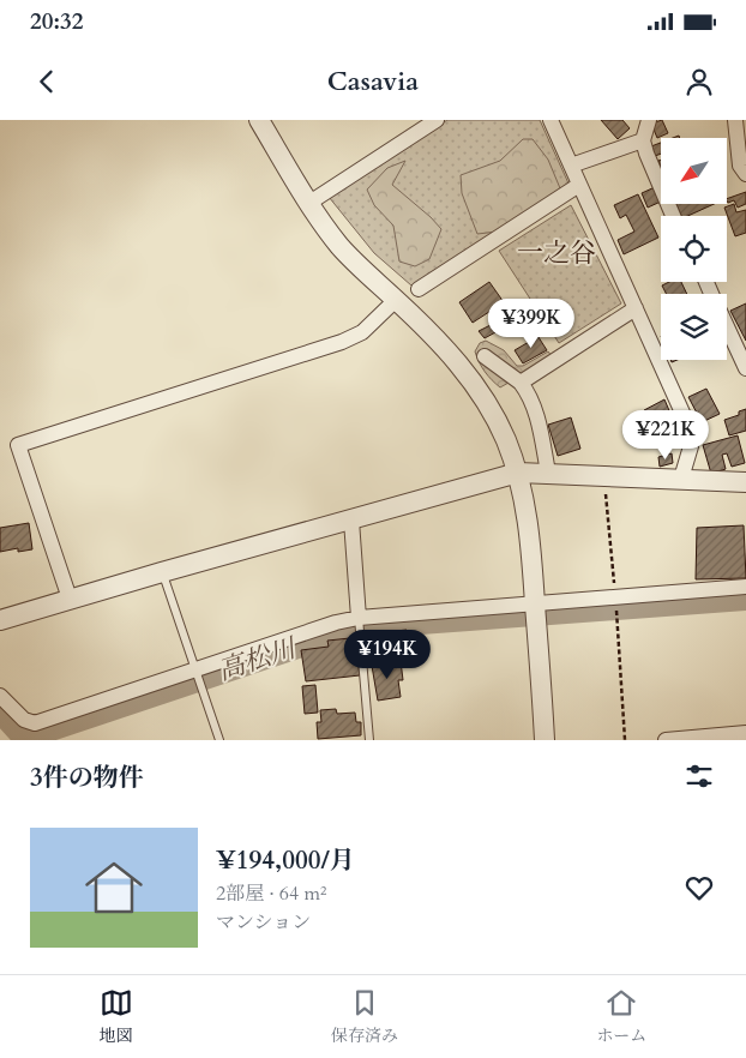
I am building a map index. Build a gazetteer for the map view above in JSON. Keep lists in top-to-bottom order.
{
  "districts": ["一之谷"],
  "water": ["高松川"],
  "north": "bottom left",
  "page": {
    "status": "20:32",
    "header": "Casavia",
    "price": ["¥399K", "¥221K", "¥194K"],
    "heading": "3件の物件",
    "list": [
      {
        "name": "¥194,000/月",
        "note": "2部屋 · 64 m² · マンション"
      }
    ],
    "tabs": ["地図", "保存済み", "ホーム"]
  }
}
